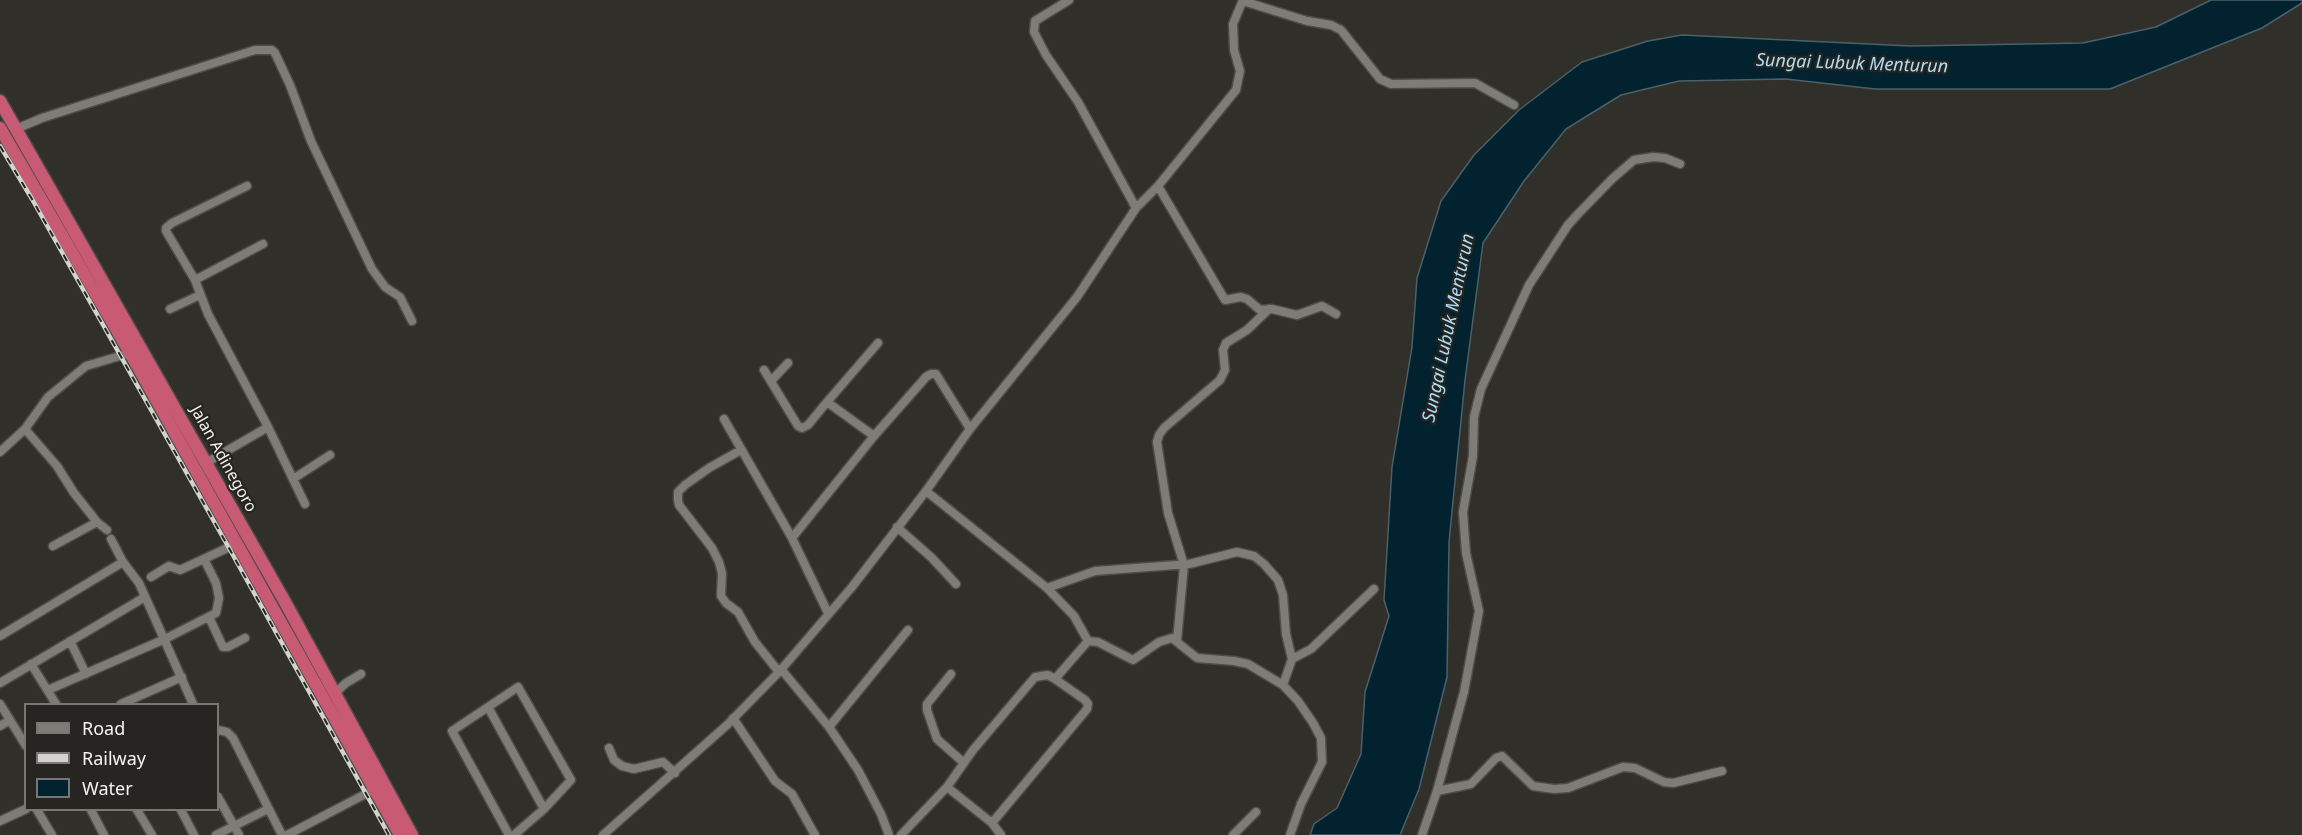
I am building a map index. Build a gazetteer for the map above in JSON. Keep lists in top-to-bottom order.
{
  "streets": {
    "highway": ["Jalan Adinegoro"]
  },
  "water": ["Sungai Lubuk Menturun"],
  "legend": ["Road", "Railway", "Water"]
}
